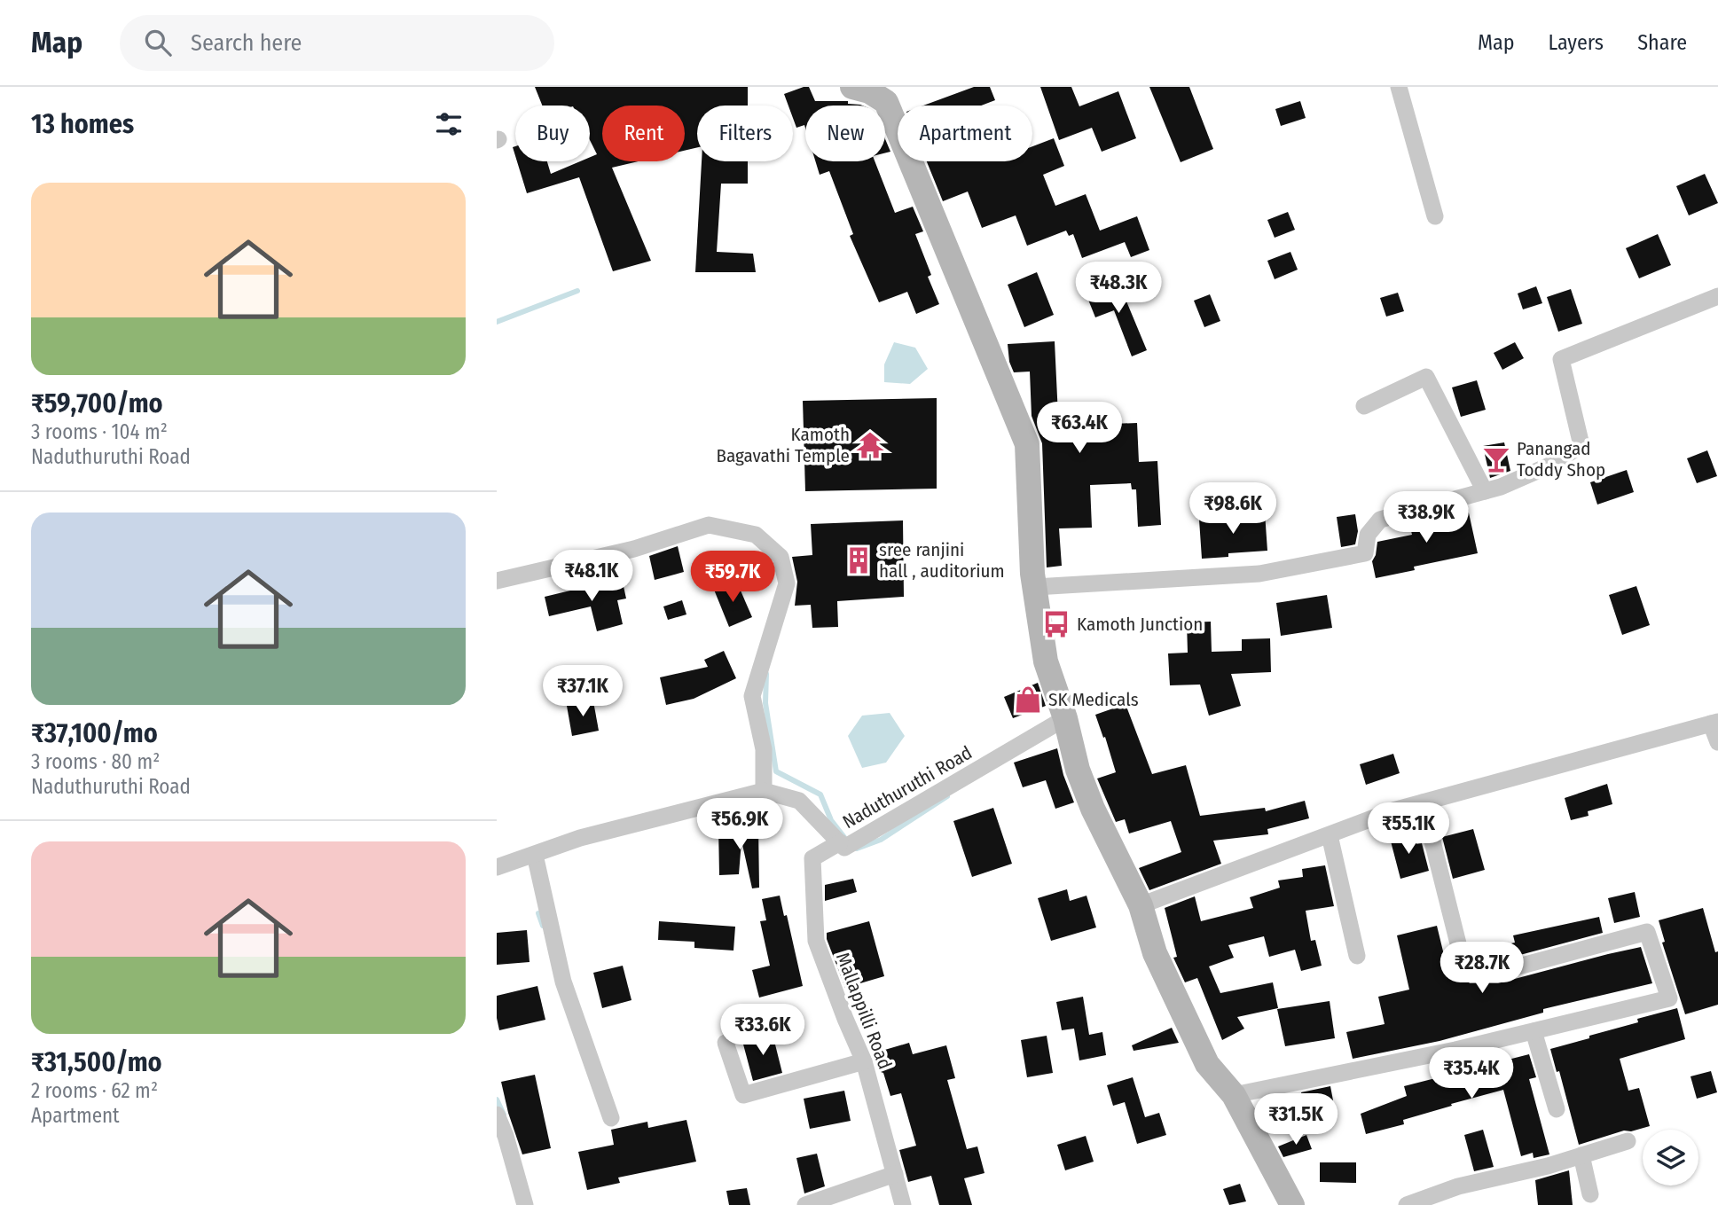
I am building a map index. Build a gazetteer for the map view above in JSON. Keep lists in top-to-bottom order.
{
  "streets": {
    "street": ["Naduthuruthi Road", "Mallappilli Road"]
  },
  "crossings": [
    ["Naduthuruthi Road", "Mallappilli Road"]
  ],
  "places": {
    "temple": ["Kamoth Bagavathi Temple"],
    "bar": ["Panangad Toddy Shop"],
    "building": ["sree ranjini hall , auditorium"],
    "bus stop": ["Kamoth Junction"],
    "shop": ["SK Medicals"]
  },
  "page": {
    "header": "Map",
    "search": "Search here",
    "nav": ["Map", "Layers", "Share"],
    "heading": "13 homes",
    "chip": [
      "Buy",
      "Rent",
      "Filters",
      "New",
      "Apartment"
    ],
    "list": [
      {
        "name": "₹59,700/mo",
        "note": "3 rooms · 104 m² · Naduthuruthi Road"
      },
      {
        "name": "₹37,100/mo",
        "note": "3 rooms · 80 m² · Naduthuruthi Road"
      },
      {
        "name": "₹31,500/mo",
        "note": "2 rooms · 62 m² · Apartment"
      }
    ],
    "price": [
      "₹48.3K",
      "₹63.4K",
      "₹98.6K",
      "₹38.9K",
      "₹48.1K",
      "₹59.7K",
      "₹37.1K",
      "₹56.9K",
      "₹55.1K",
      "₹28.7K",
      "₹33.6K",
      "₹35.4K",
      "₹31.5K"
    ]
  }
}
